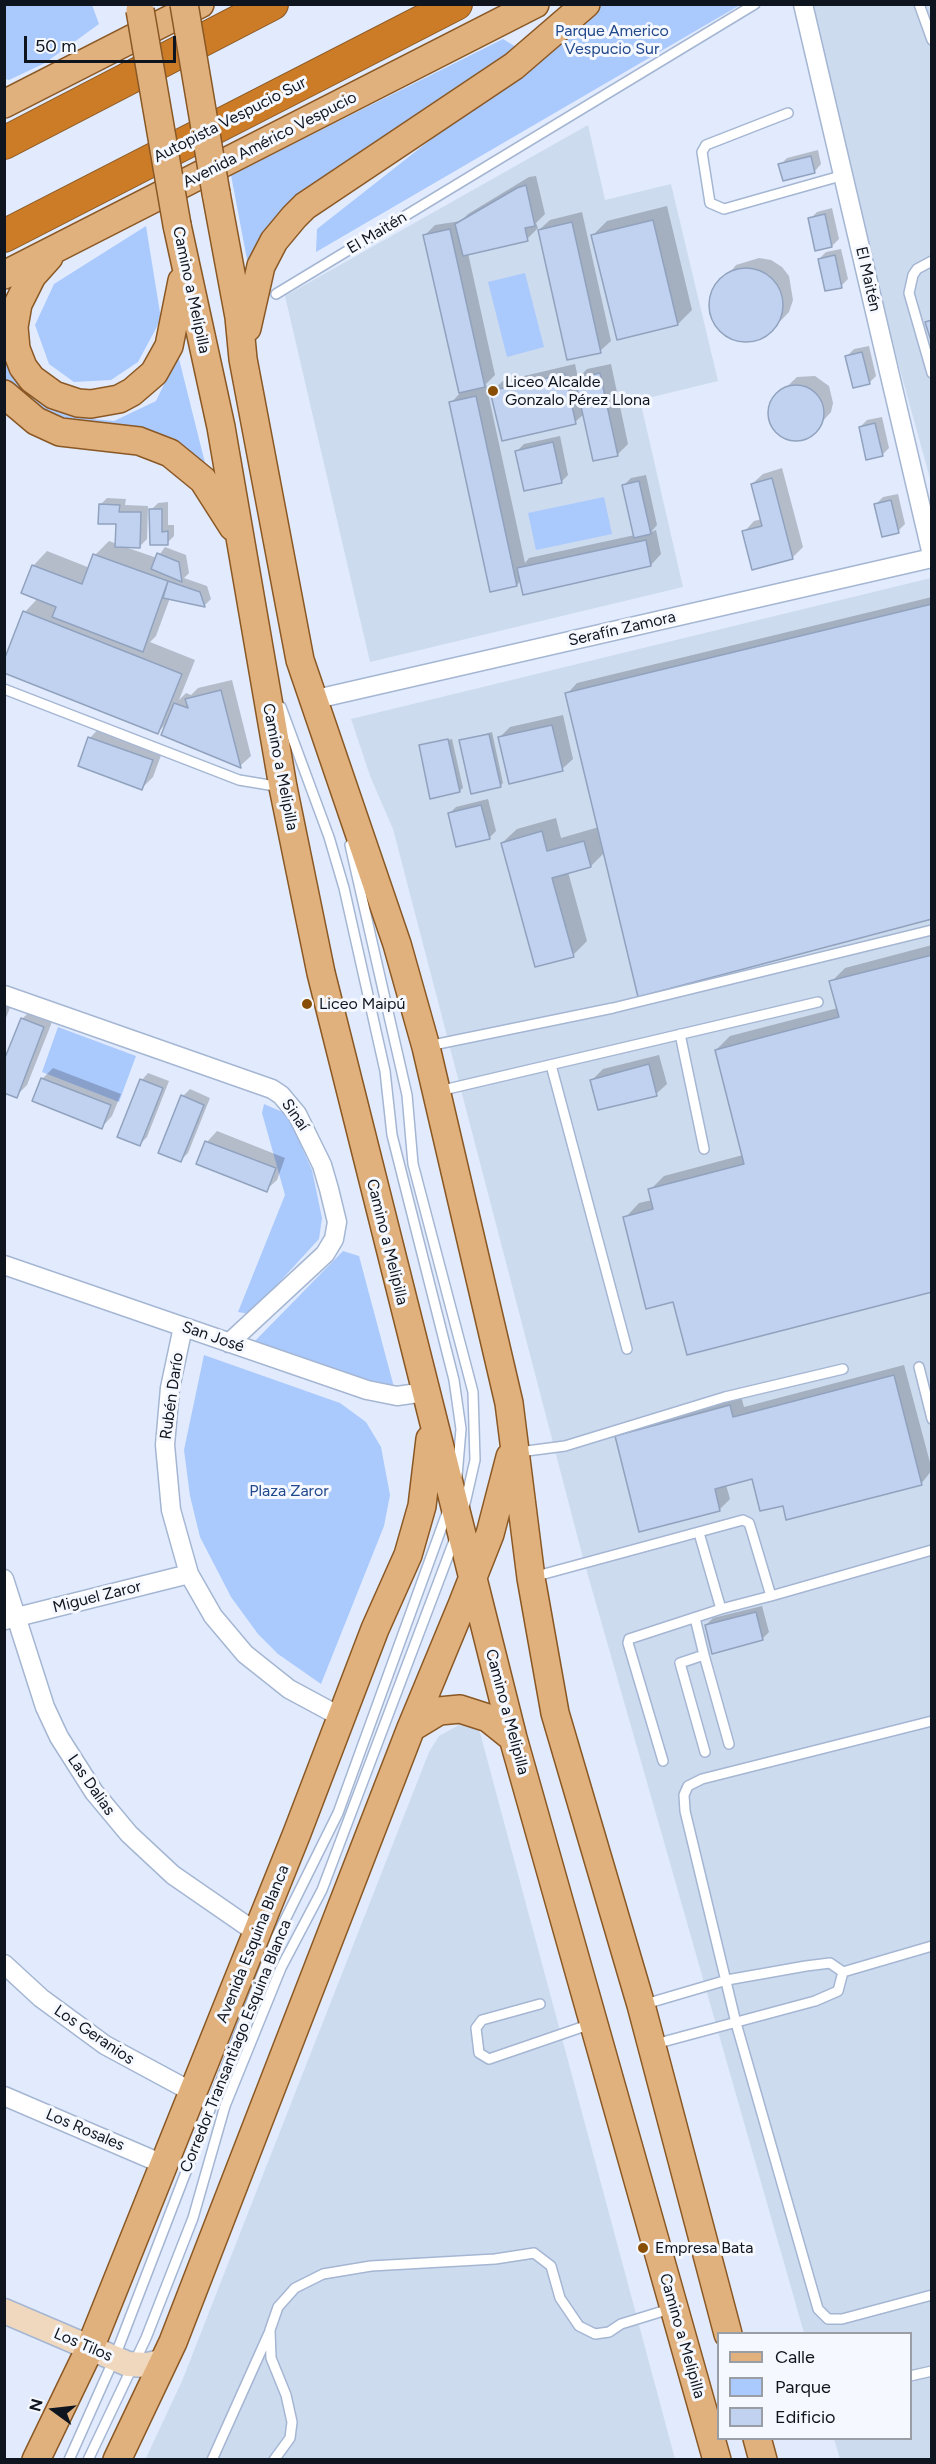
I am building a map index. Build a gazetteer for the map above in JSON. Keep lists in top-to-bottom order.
{
  "streets": {
    "highway": ["Autopista Vespucio Sur"],
    "main road": ["Avenida Américo Vespucio", "Camino a Melipilla", "Avenida Esquina Blanca"],
    "street": [
      "El Maitén",
      "Serafín Zamora",
      "Sinaí",
      "San José",
      "Rubén Darío",
      "Miguel Zaror",
      "Las Dalias",
      "Los Geranios",
      "Los Rosales",
      "Los Tilos"
    ],
    "lane": ["Corredor Transantiago Esquina Blanca"]
  },
  "crossings": [
    ["El Maitén", "Serafín Zamora"],
    ["Camino a Melipilla", "San José"],
    ["Camino a Melipilla", "Avenida Esquina Blanca"],
    ["Camino a Melipilla", "Corredor Transantiago Esquina Blanca"],
    ["Serafín Zamora", "Corredor Transantiago Esquina Blanca"],
    ["Sinaí", "San José"],
    ["San José", "Rubén Darío"],
    ["San José", "Avenida Esquina Blanca"],
    ["Rubén Darío", "Miguel Zaror"],
    ["Rubén Darío", "Avenida Esquina Blanca"],
    ["Miguel Zaror", "Las Dalias"],
    ["Las Dalias", "Avenida Esquina Blanca"],
    ["Avenida Esquina Blanca", "Los Geranios"],
    ["Avenida Esquina Blanca", "Corredor Transantiago Esquina Blanca"],
    ["Avenida Esquina Blanca", "Los Rosales"],
    ["Avenida Esquina Blanca", "Los Tilos"],
    ["Corredor Transantiago Esquina Blanca", "Los Tilos"]
  ],
  "parks": ["Parque Americo Vespucio Sur", "Plaza Zaror"],
  "places": ["Liceo Alcalde Gonzalo Pérez Llona", "Liceo Maipú", "Empresa Bata"],
  "legend": ["Calle", "Parque", "Edificio"],
  "scale_bar": "50 m",
  "north": "left"
}
